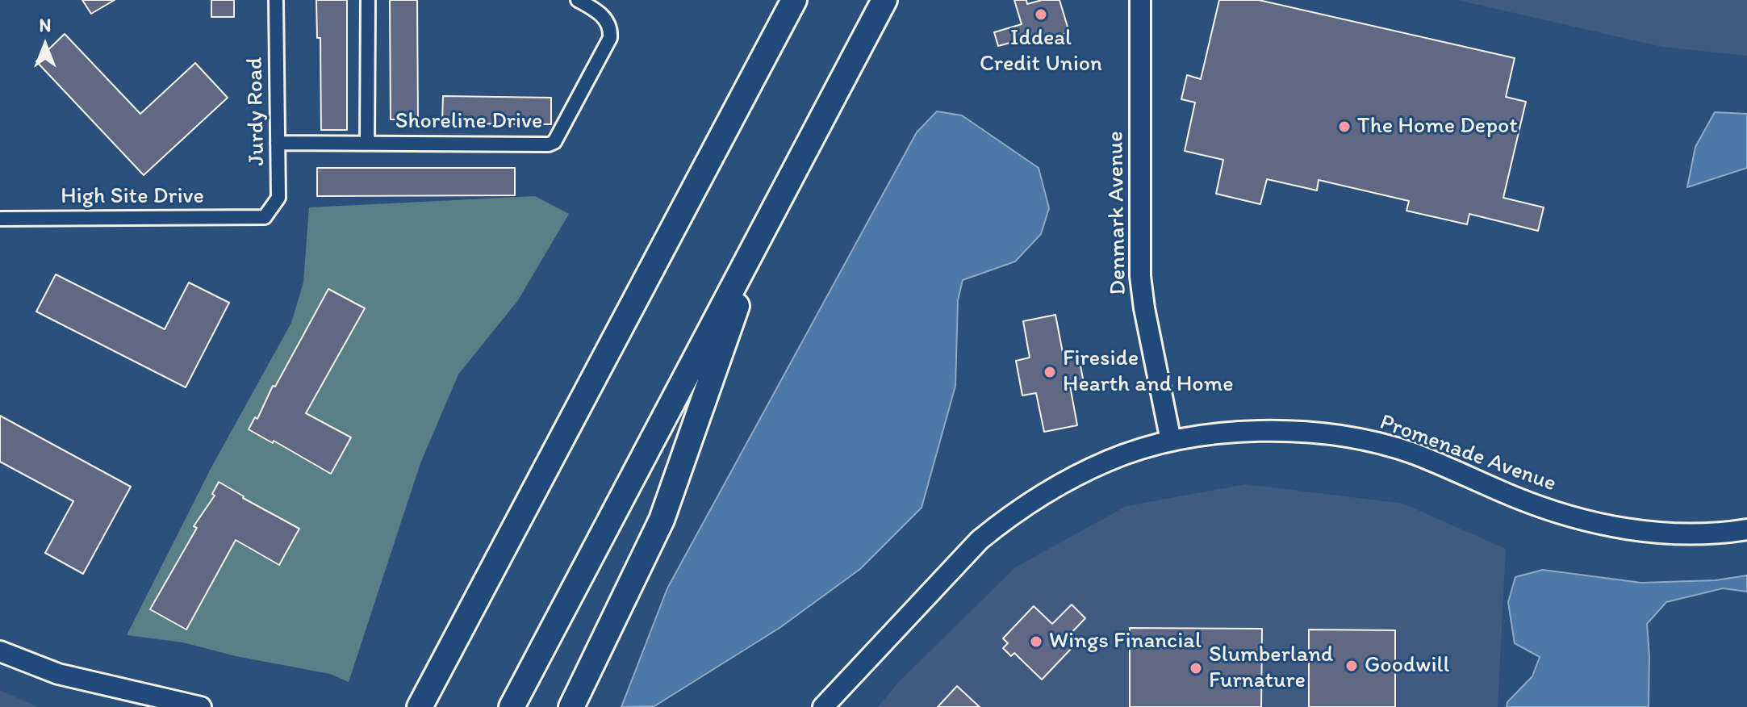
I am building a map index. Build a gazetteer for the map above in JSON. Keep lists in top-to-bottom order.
{
  "streets": {
    "street": [
      "Jurdy Road",
      "Shoreline Drive",
      "High Site Drive",
      "Denmark Avenue",
      "Promenade Avenue"
    ]
  },
  "crossings": [
    ["Jurdy Road", "Shoreline Drive"],
    ["Jurdy Road", "High Site Drive"],
    ["Denmark Avenue", "Promenade Avenue"]
  ],
  "places": [
    "Iddeal Credit Union",
    "The Home Depot",
    "Fireside Hearth and Home",
    "Wings Financial",
    "Goodwill",
    "Slumberland Furnature"
  ],
  "north": "top"
}
